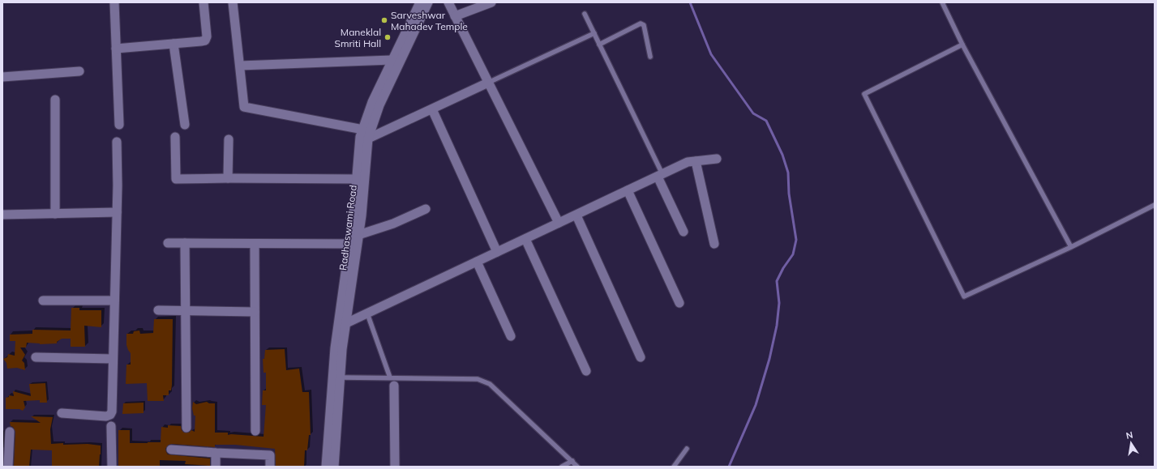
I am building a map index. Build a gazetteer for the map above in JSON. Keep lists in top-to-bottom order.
{
  "streets": {
    "street": ["Radhaswami Road"]
  },
  "places": ["Sarveshwar Mahadev Temple", "Maneklal Smriti Hall"],
  "north": "top"
}
